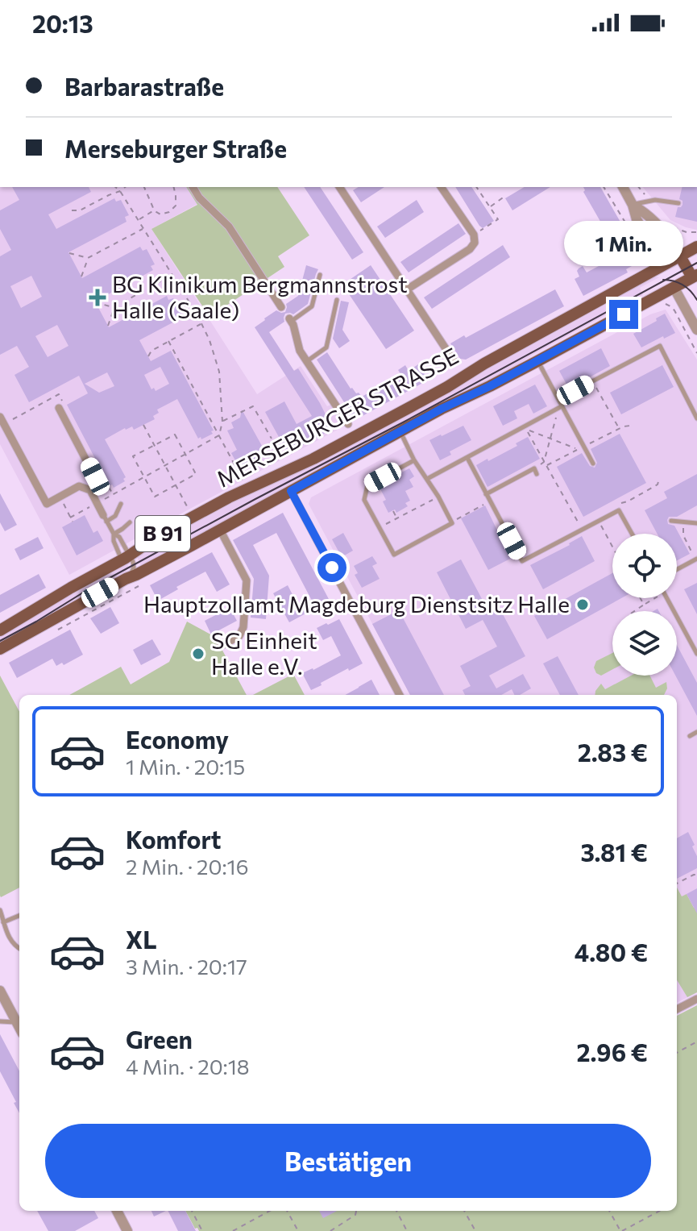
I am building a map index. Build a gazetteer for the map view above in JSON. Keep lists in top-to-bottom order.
{
  "streets": {
    "main road": ["MERSEBURGER STRASSE", "B 91"]
  },
  "places": {
    "health": ["BG Klinikum Bergmannstrost Halle (Saale)"],
    "other": ["Hauptzollamt Magdeburg Dienstsitz Halle", "SG Einheit Halle e.V."]
  },
  "page": {
    "status": "20:13",
    "banner": ["Barbarastraße", "Merseburger Straße"],
    "bubble": "1 Min.",
    "list": [
      {
        "name": "Economy",
        "note": "1 Min. · 20:15",
        "value": "2.83 €"
      },
      {
        "name": "Komfort",
        "note": "2 Min. · 20:16",
        "value": "3.81 €"
      },
      {
        "name": "XL",
        "note": "3 Min. · 20:17",
        "value": "4.80 €"
      },
      {
        "name": "Green",
        "note": "4 Min. · 20:18",
        "value": "2.96 €"
      }
    ],
    "buttons": "Bestätigen"
  }
}
